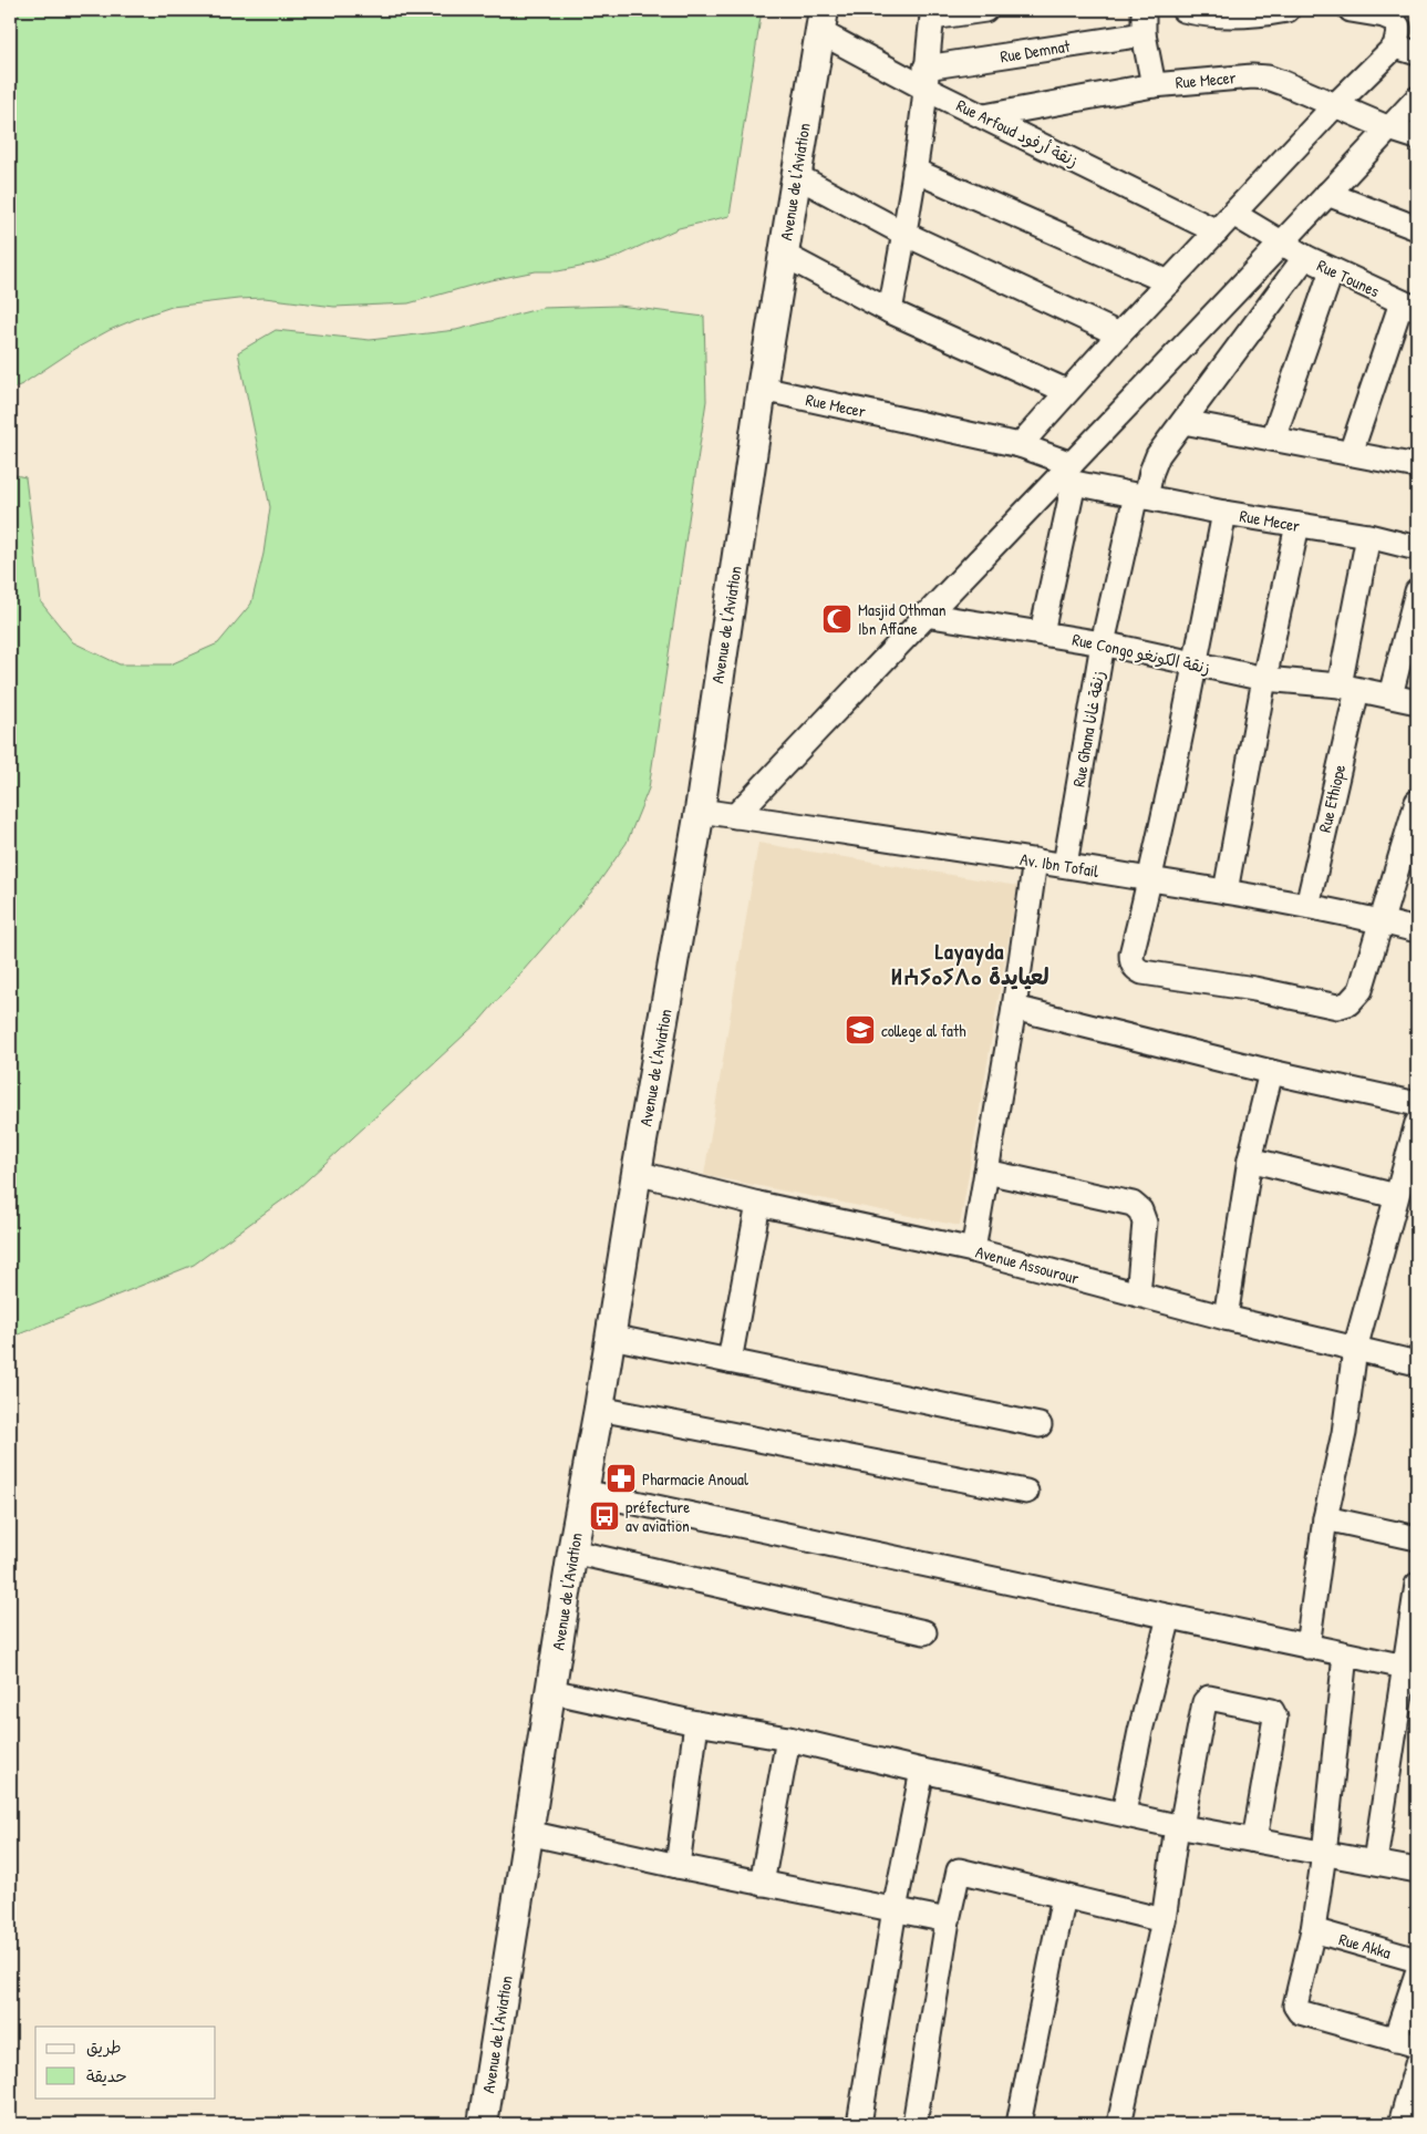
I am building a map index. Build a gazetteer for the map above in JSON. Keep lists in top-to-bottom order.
{
  "streets": {
    "street": [
      "Rue Demnat",
      "Rue Mecer",
      "Rue Arfoud زنقة أرفود",
      "Avenue de l'Aviation",
      "Rue Tounes",
      "Rue Congo زنقة الكونغو",
      "Rue Ghana زنقة غانا",
      "Rue Ethiope",
      "Av. Ibn Tofail",
      "Avenue Assourour",
      "Rue Akka"
    ]
  },
  "crossings": [
    ["Rue Demnat", "Rue Arfoud زنقة أرفود"],
    ["Rue Mecer", "Rue Arfoud زنقة أرفود"],
    ["Rue Mecer", "Avenue de l'Aviation"],
    ["Rue Mecer", "Rue Ghana زنقة غانا"],
    ["Rue Mecer", "Rue Ethiope"],
    ["Rue Arfoud زنقة أرفود", "Avenue de l'Aviation"],
    ["Avenue de l'Aviation", "Av. Ibn Tofail"],
    ["Avenue de l'Aviation", "Avenue Assourour"],
    ["Rue Tounes", "Rue Ghana زنقة غانا"],
    ["Rue Congo زنقة الكونغو", "Rue Ghana زنقة غانا"],
    ["Rue Congo زنقة الكونغو", "Rue Ethiope"],
    ["Rue Ghana زنقة غانا", "Av. Ibn Tofail"],
    ["Rue Ethiope", "Av. Ibn Tofail"]
  ],
  "districts": ["Layayda ⵍⵄⵢⴰⵢⴷⴰ لعيايدة"],
  "places": {
    "mosque": ["Masjid Othman Ibn Affane"],
    "school or university": ["college al fath"],
    "pharmacy": ["Pharmacie Anoual"],
    "bus stop": ["préfecture av aviation"]
  },
  "legend": ["طريق", "حديقة"]
}
